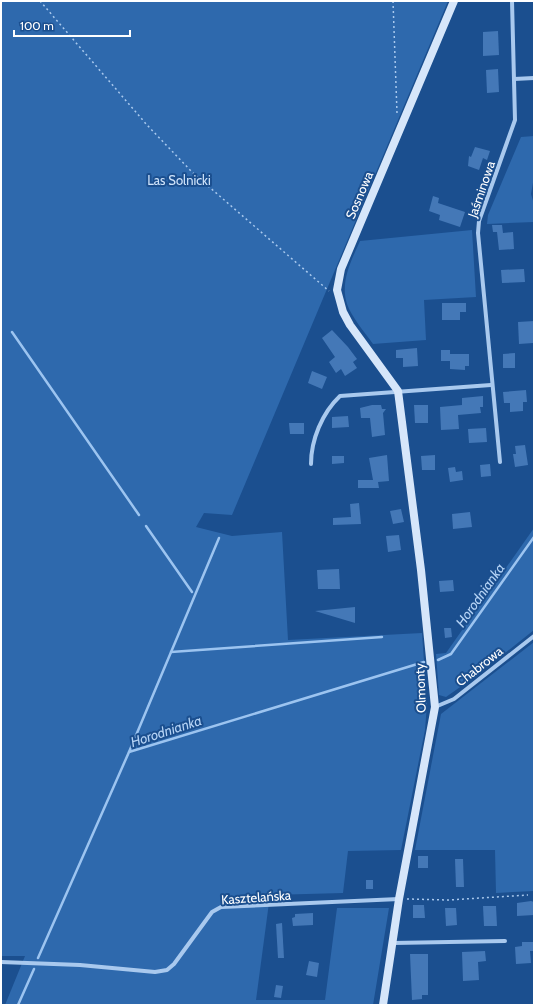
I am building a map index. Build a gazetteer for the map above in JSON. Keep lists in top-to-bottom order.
{
  "streets": {
    "street": [
      "Jaśminowa",
      "Sosnowa",
      "Chabrowa",
      "Olmonty",
      "Kasztelańska"
    ]
  },
  "crossings": [
    ["Sosnowa", "Olmonty"],
    ["Chabrowa", "Olmonty"],
    ["Olmonty", "Kasztelańska"]
  ],
  "water": ["Horodnianka"],
  "parks": ["Las Solnicki"],
  "scale_bar": "100 m"
}
